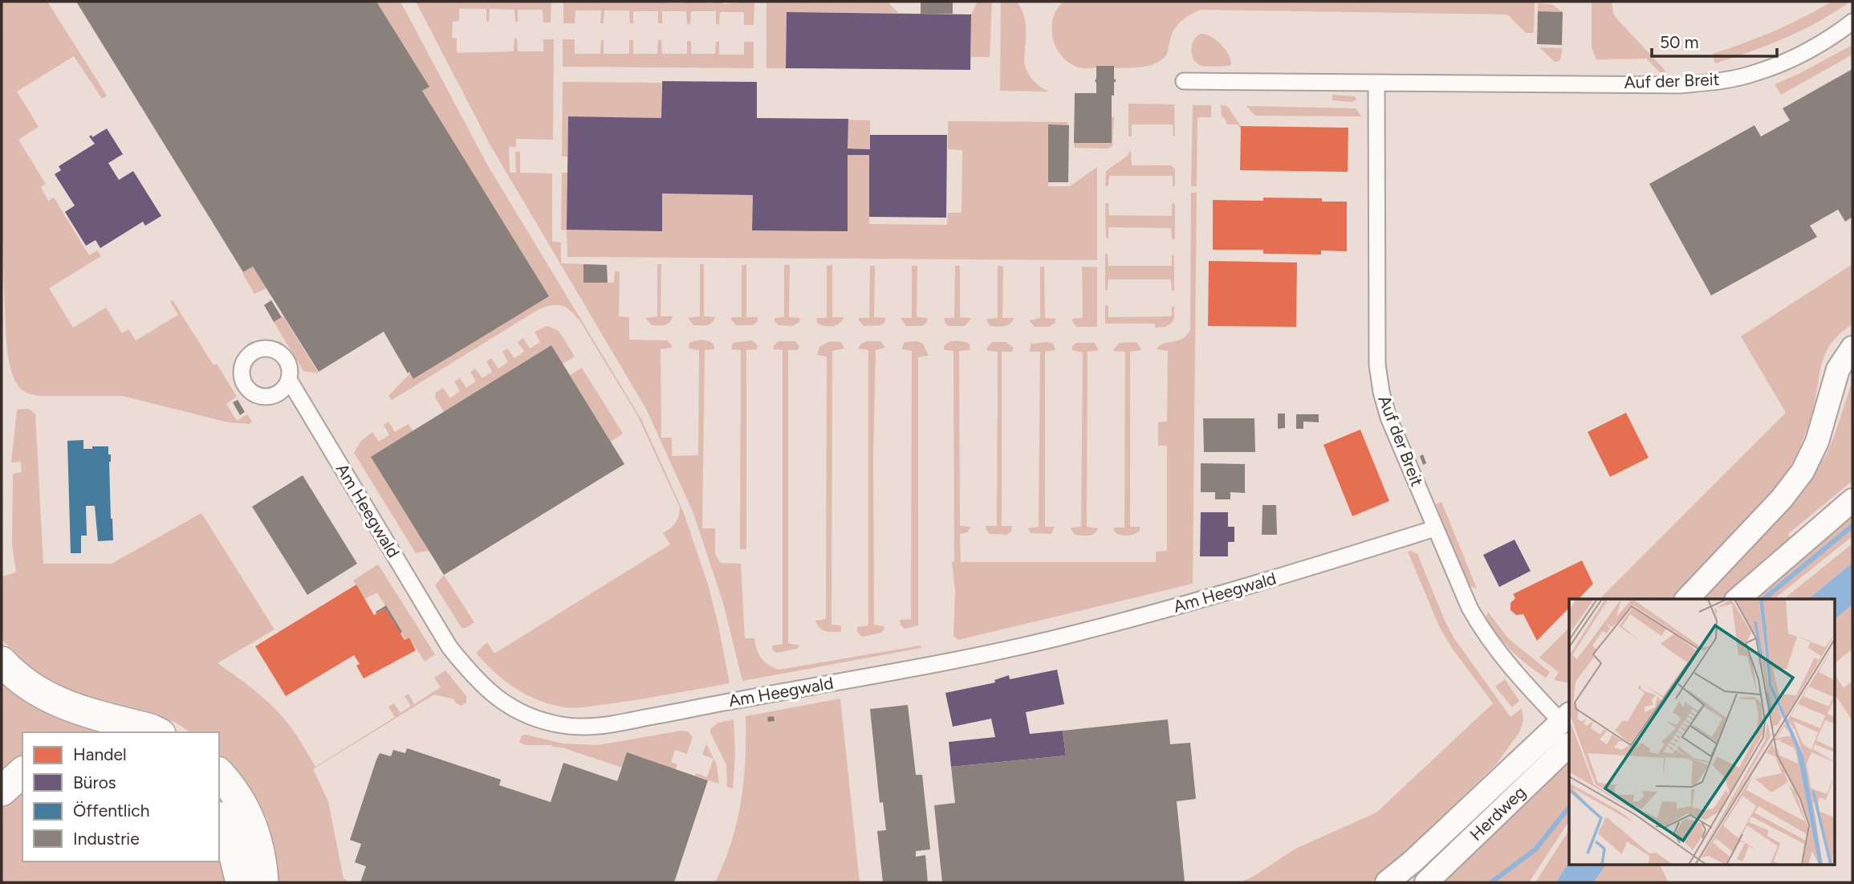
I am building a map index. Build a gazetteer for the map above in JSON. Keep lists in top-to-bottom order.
{
  "streets": {
    "main road": ["Herdweg"],
    "street": ["Auf der Breit", "Am Heegwald"]
  },
  "crossings": [
    ["Auf der Breit", "Am Heegwald"]
  ],
  "legend": [
    "Handel",
    "Büros",
    "Öffentlich",
    "Industrie"
  ],
  "scale_bar": "50 m"
}
